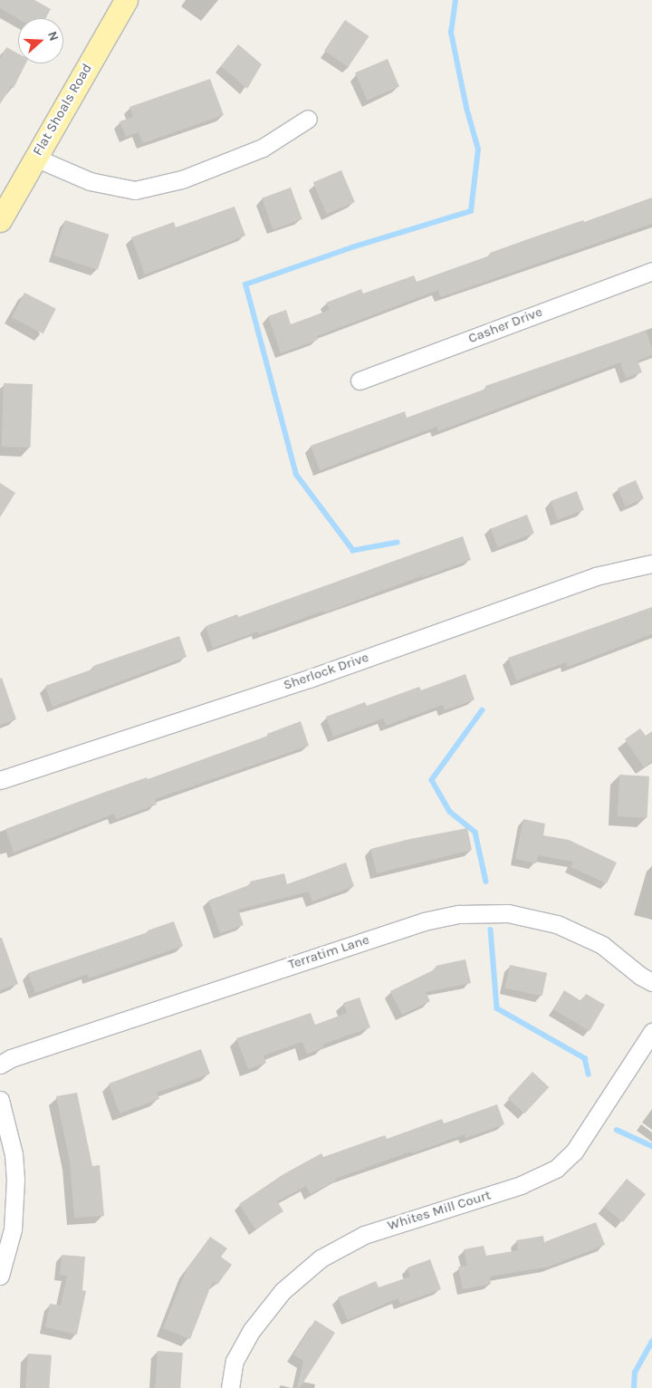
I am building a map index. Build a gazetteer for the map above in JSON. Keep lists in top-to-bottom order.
{
  "streets": {
    "main road": ["Flat Shoals Road"],
    "street": [
      "Casher Drive",
      "Sherlock Drive",
      "Terratim Lane",
      "Whites Mill Court"
    ]
  },
  "north": "right"
}
